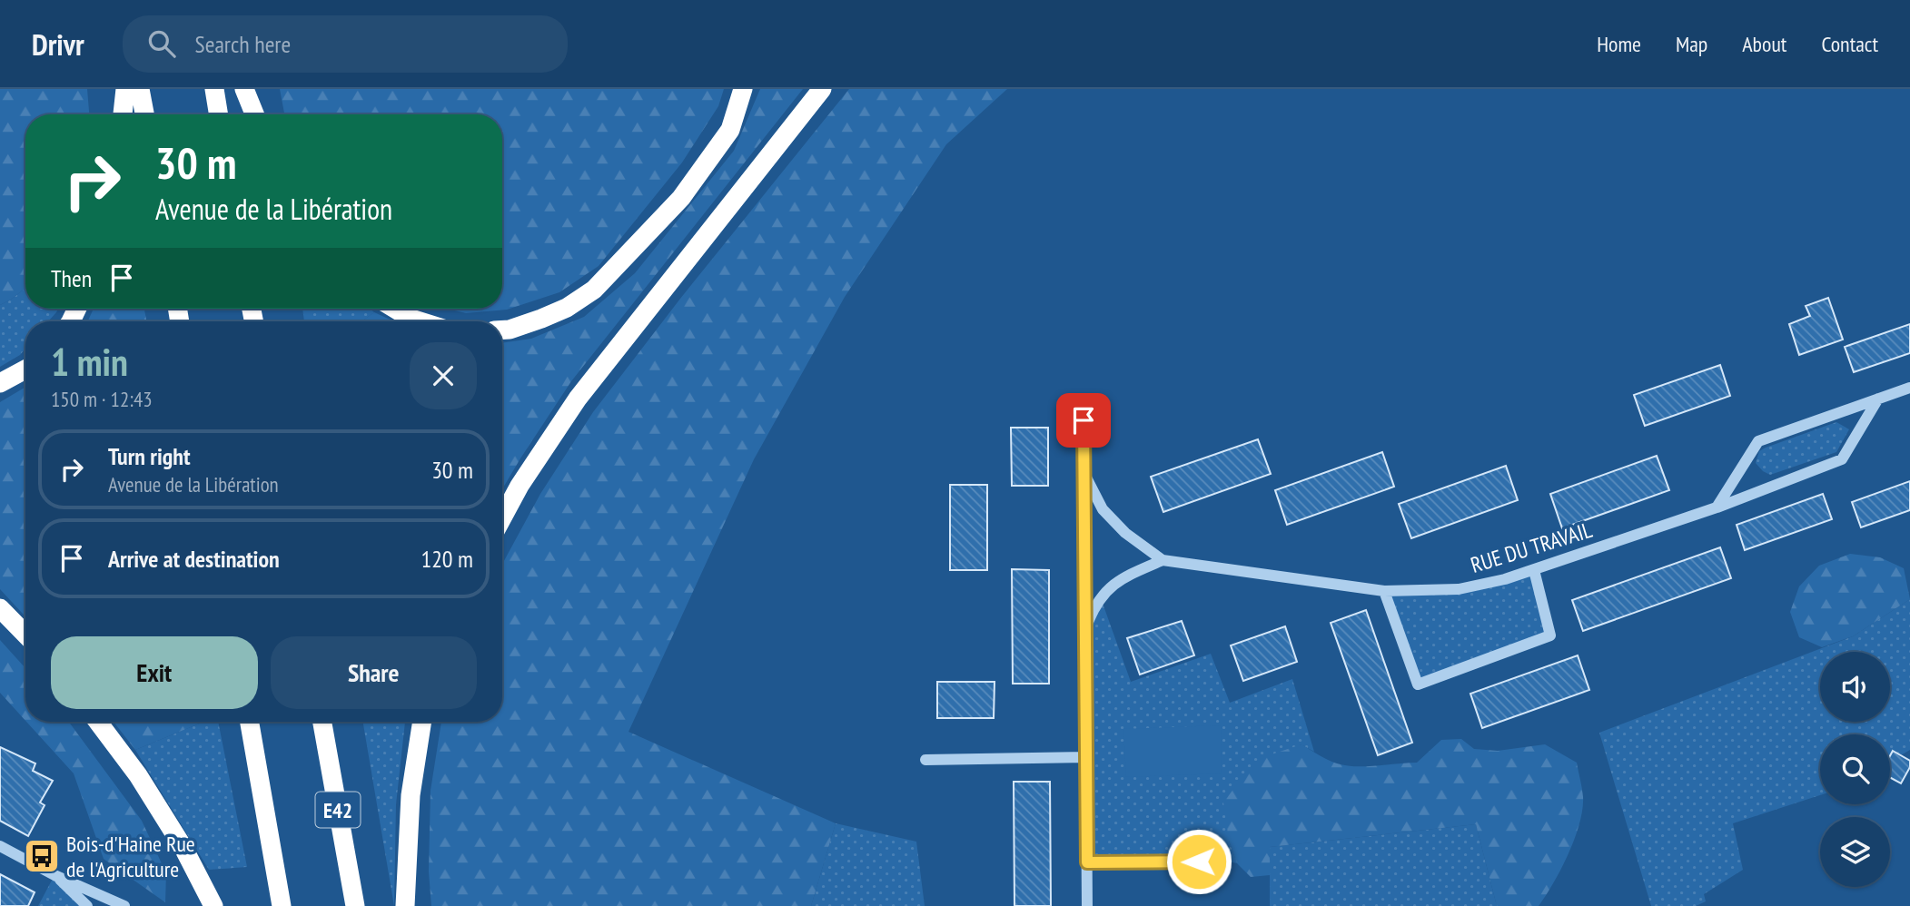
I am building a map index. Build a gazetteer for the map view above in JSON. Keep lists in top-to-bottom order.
{
  "streets": {
    "highway": ["E42"],
    "street": ["RUE DU TRAVAIL"]
  },
  "places": {
    "bus stop": ["Bois-d'Haine Rue de l'Agriculture"]
  },
  "page": {
    "header": "Drivr",
    "search": "Search here",
    "nav": [
      "Home",
      "Map",
      "About",
      "Contact"
    ],
    "turn": ["30 m", "Avenue de la Libération"],
    "then": "Then",
    "heading": ["1 min", "150 m · 12:43"],
    "list": [
      {
        "name": "Turn right",
        "note": "Avenue de la Libération",
        "value": "30 m"
      },
      {
        "name": "Arrive at destination",
        "value": "120 m"
      }
    ],
    "buttons": ["Exit", "Share"]
  }
}
